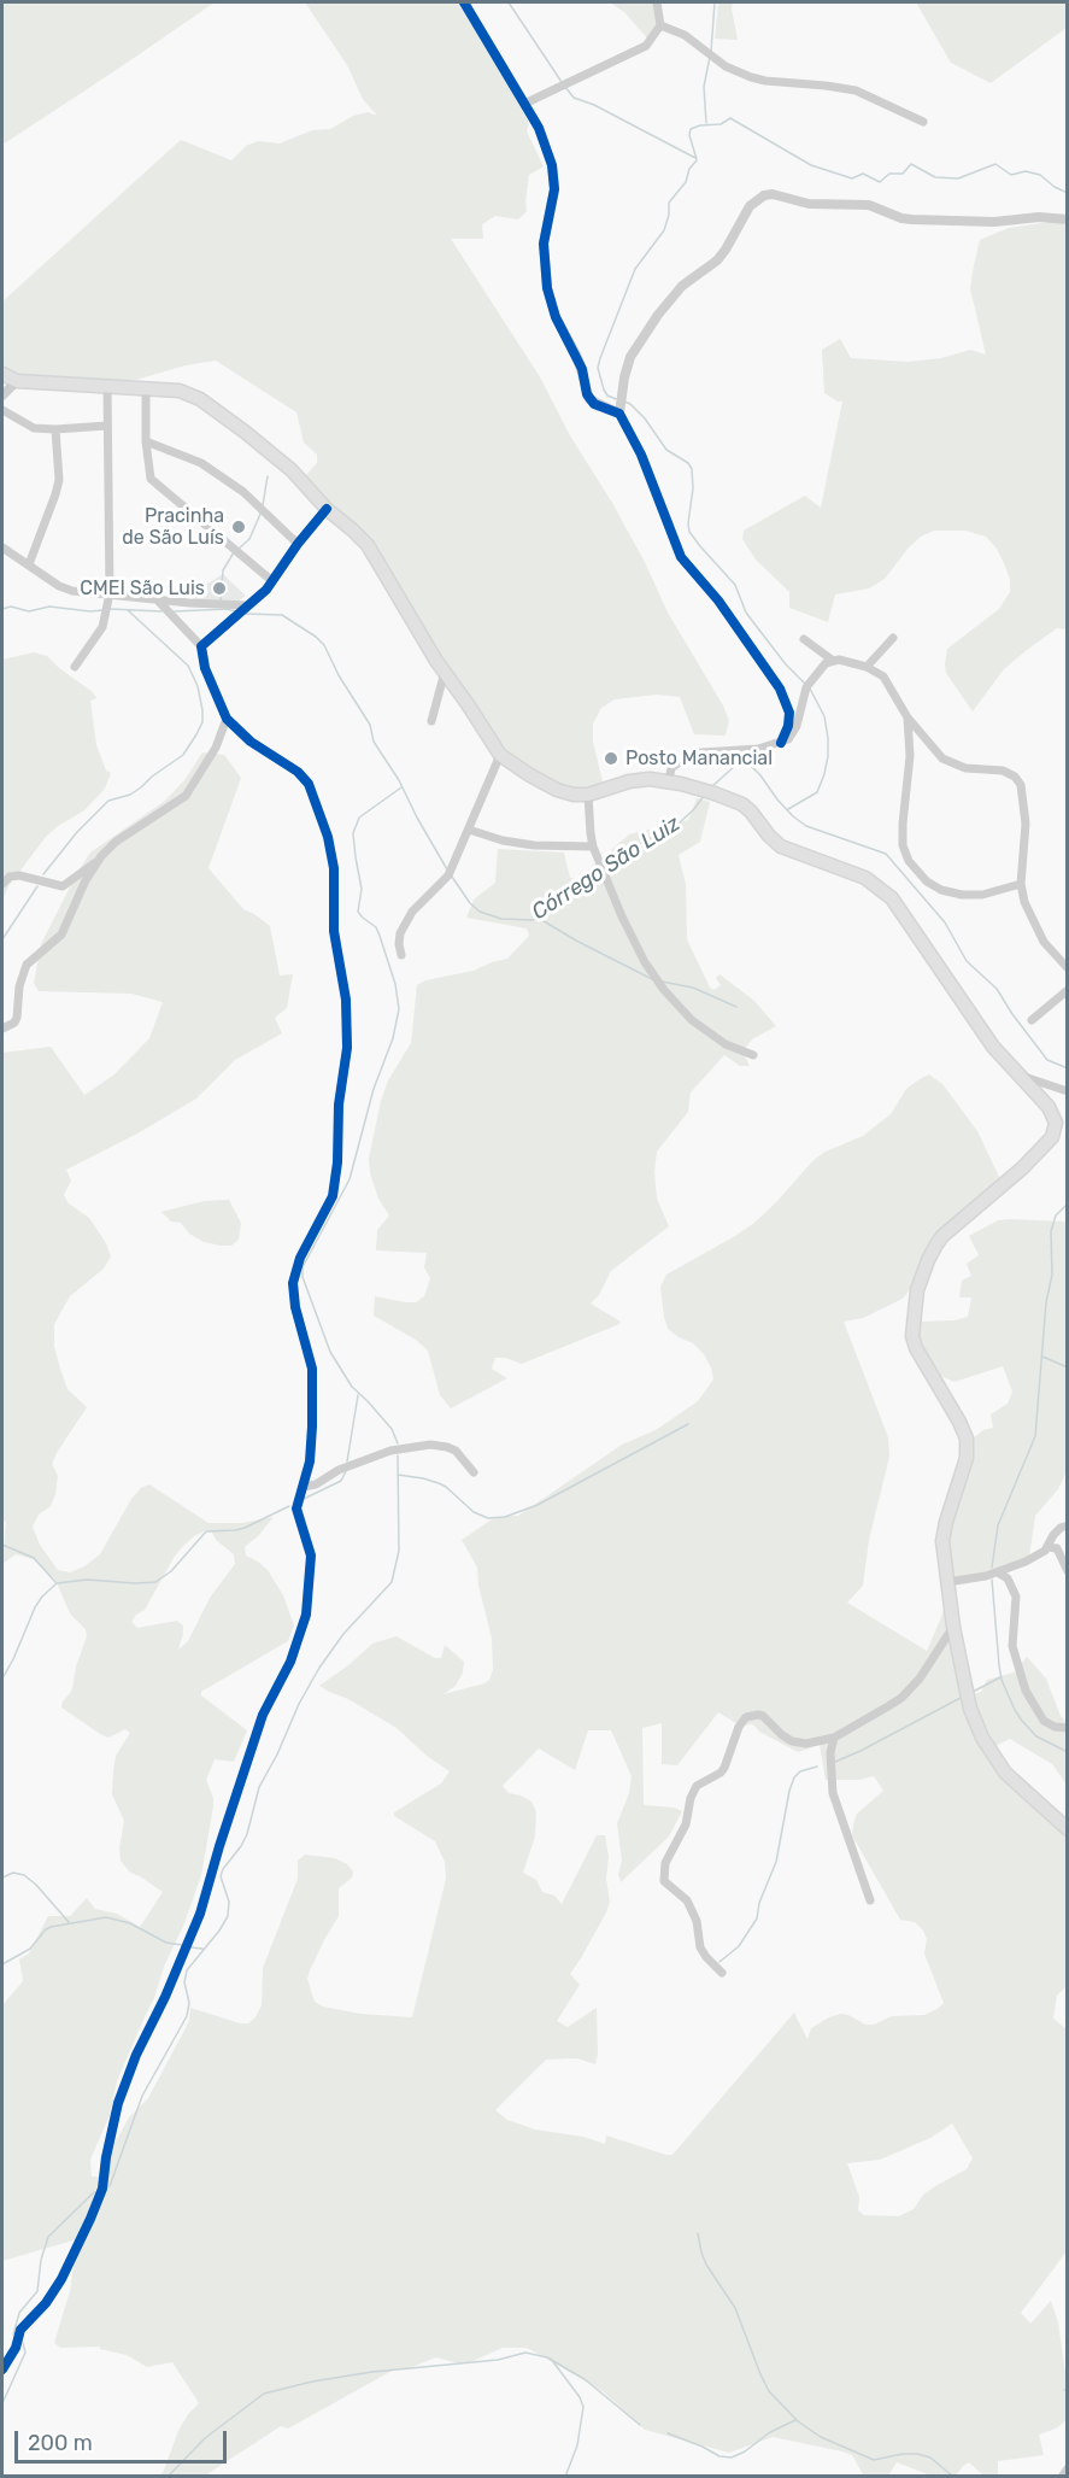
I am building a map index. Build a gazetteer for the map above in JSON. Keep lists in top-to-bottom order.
{
  "water": ["Córrego São Luiz"],
  "places": ["Pracinha de São Luís", "CMEI São Luis", "Posto Manancial"],
  "scale_bar": "200 m"
}
